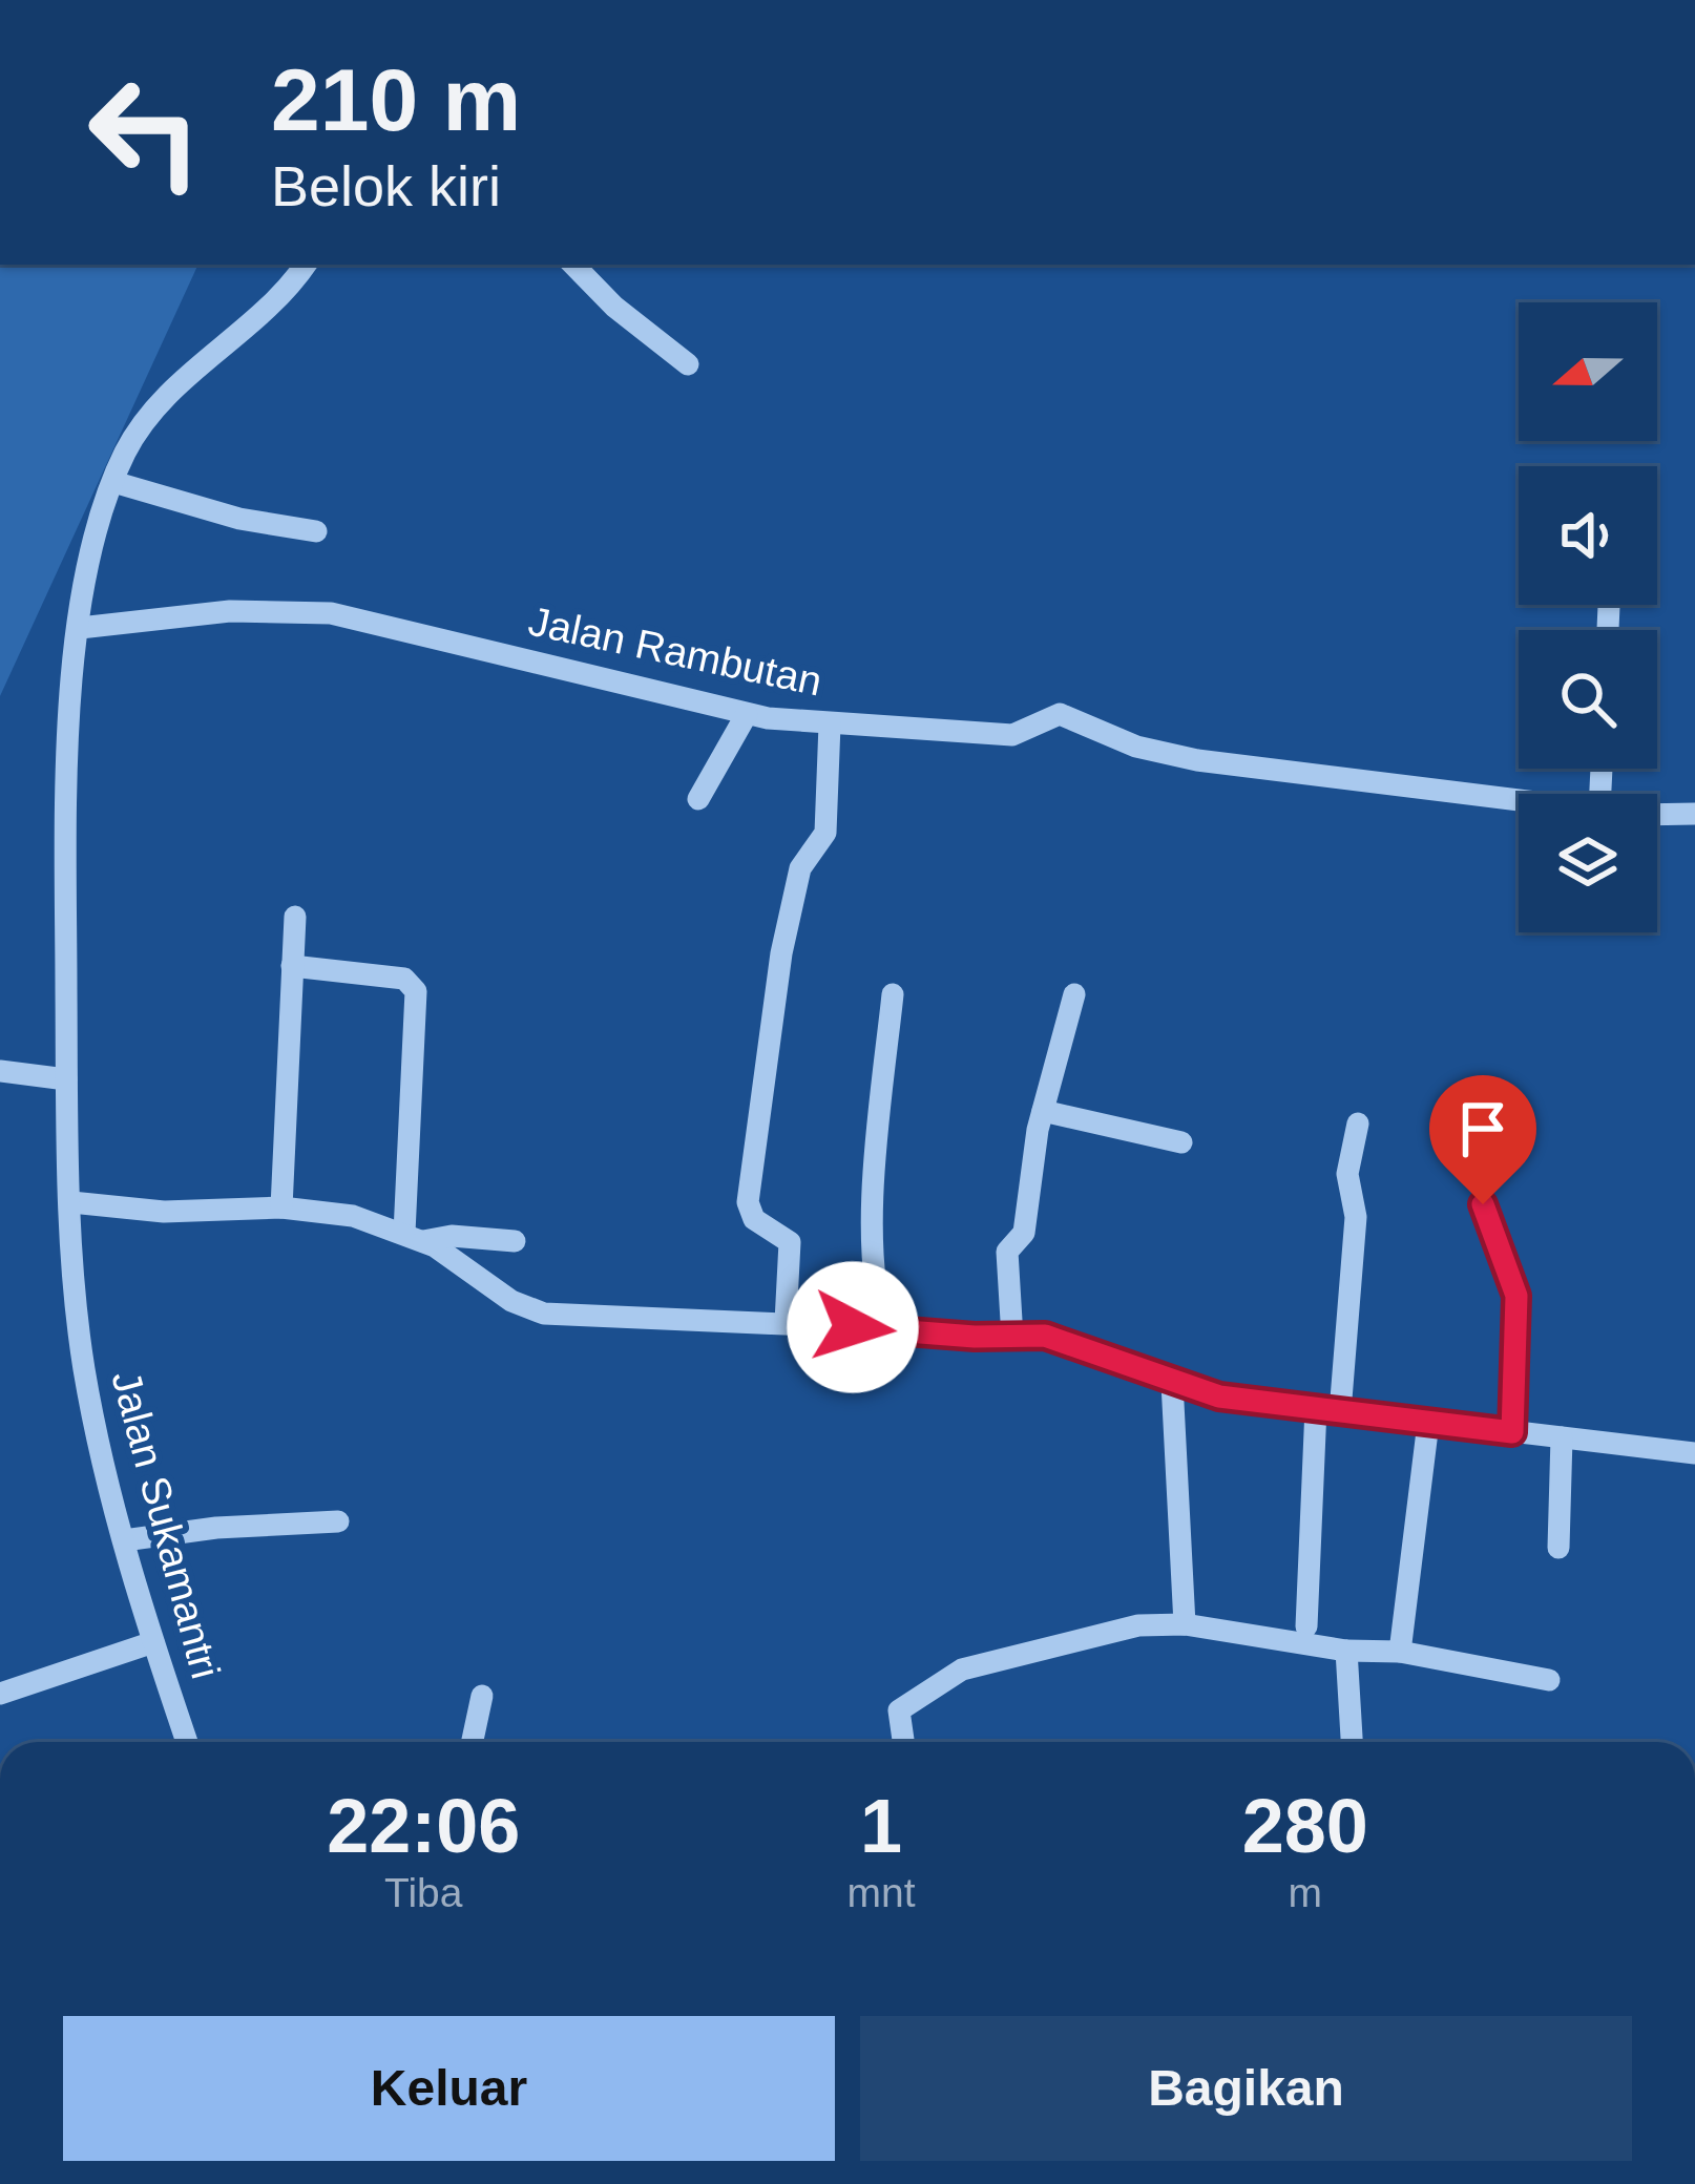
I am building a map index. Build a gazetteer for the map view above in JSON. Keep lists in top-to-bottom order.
{
  "streets": {
    "street": ["Jalan Rambutan", "Jalan Sukamantri"]
  },
  "crossings": [
    ["Jalan Rambutan", "Jalan Sukamantri"]
  ],
  "north": "left",
  "page": {
    "turn": ["210 m", "Belok kiri"],
    "eta": [
      "22:06",
      "Tiba",
      "1",
      "mnt",
      "280",
      "m"
    ],
    "buttons": ["Keluar", "Bagikan"]
  }
}
